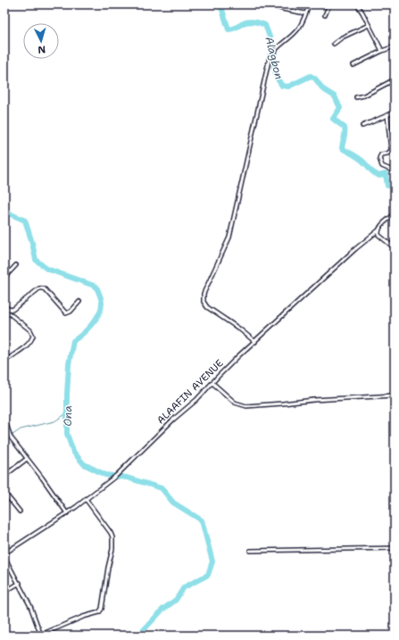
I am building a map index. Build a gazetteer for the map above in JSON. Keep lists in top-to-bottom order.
{
  "streets": {
    "street": ["ALAAFIN AVENUE"]
  },
  "water": ["Alagbon", "Ona"],
  "north": "bottom"
}
